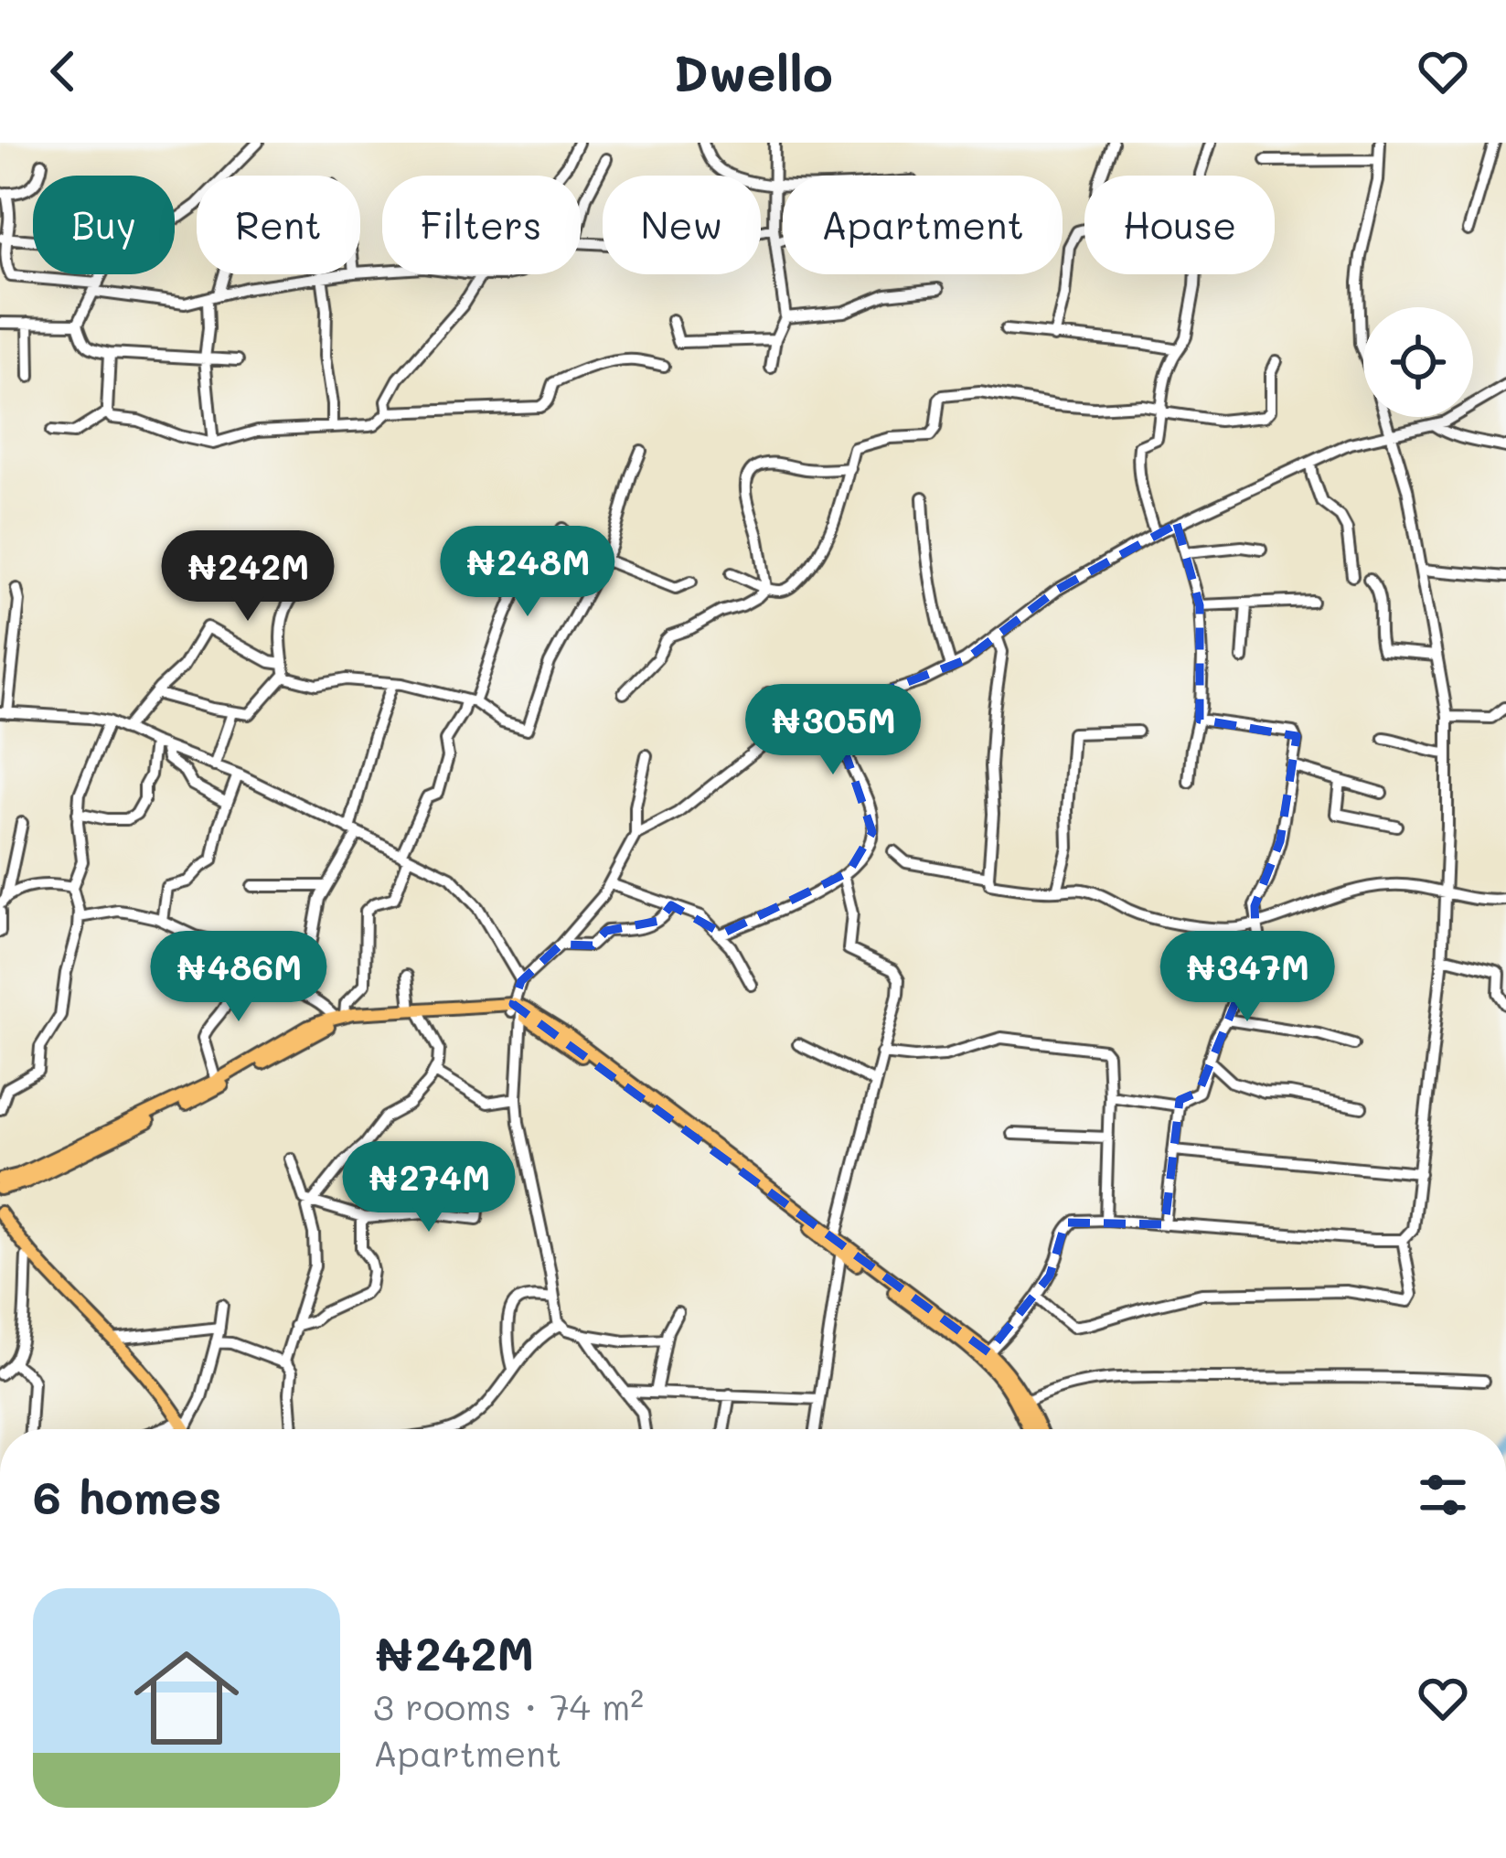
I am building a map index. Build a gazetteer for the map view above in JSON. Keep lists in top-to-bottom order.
{
  "page": {
    "header": "Dwello",
    "chip": [
      "Buy",
      "Rent",
      "Filters",
      "New",
      "Apartment",
      "House"
    ],
    "price": [
      "₦248M",
      "₦242M",
      "₦305M",
      "₦486M",
      "₦347M",
      "₦274M"
    ],
    "heading": "6 homes",
    "list": [
      {
        "name": "₦242M",
        "note": "3 rooms · 74 m² · Apartment"
      }
    ]
  }
}
